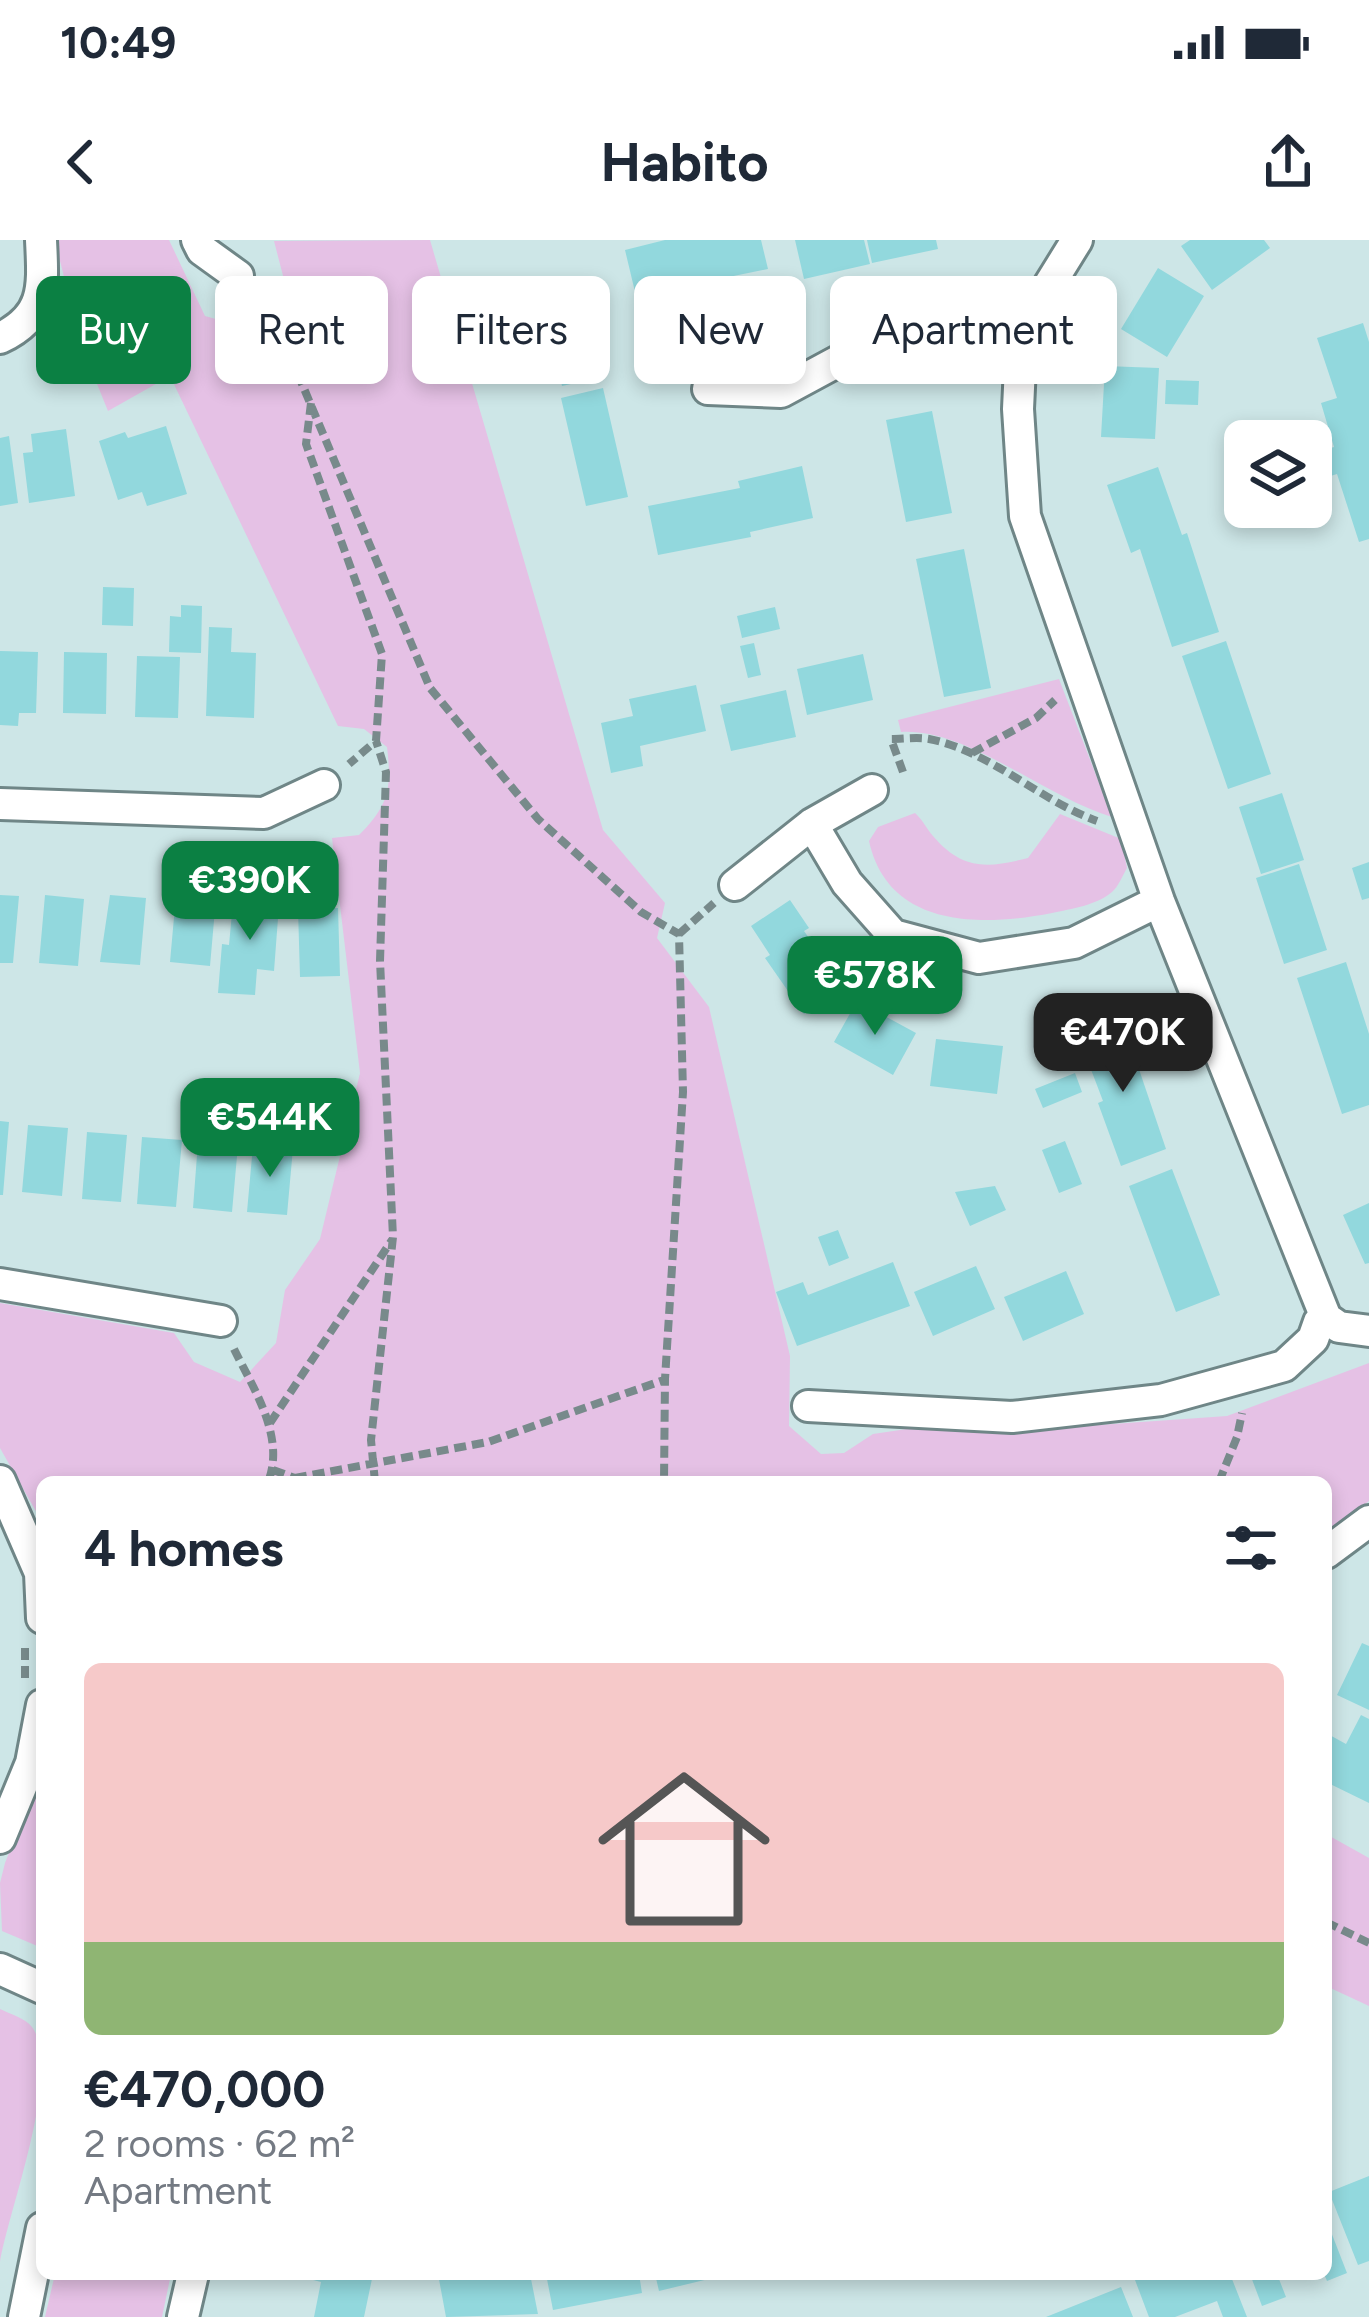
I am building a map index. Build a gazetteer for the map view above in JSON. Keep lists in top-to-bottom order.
{
  "page": {
    "status": "10:49",
    "header": "Habito",
    "chip": [
      "Buy",
      "Rent",
      "Filters",
      "New",
      "Apartment"
    ],
    "price": [
      "€390K",
      "€578K",
      "€470K",
      "€544K"
    ],
    "heading": "4 homes",
    "list": [
      {
        "name": "€470,000",
        "note": "2 rooms · 62 m² · Apartment"
      }
    ]
  }
}
